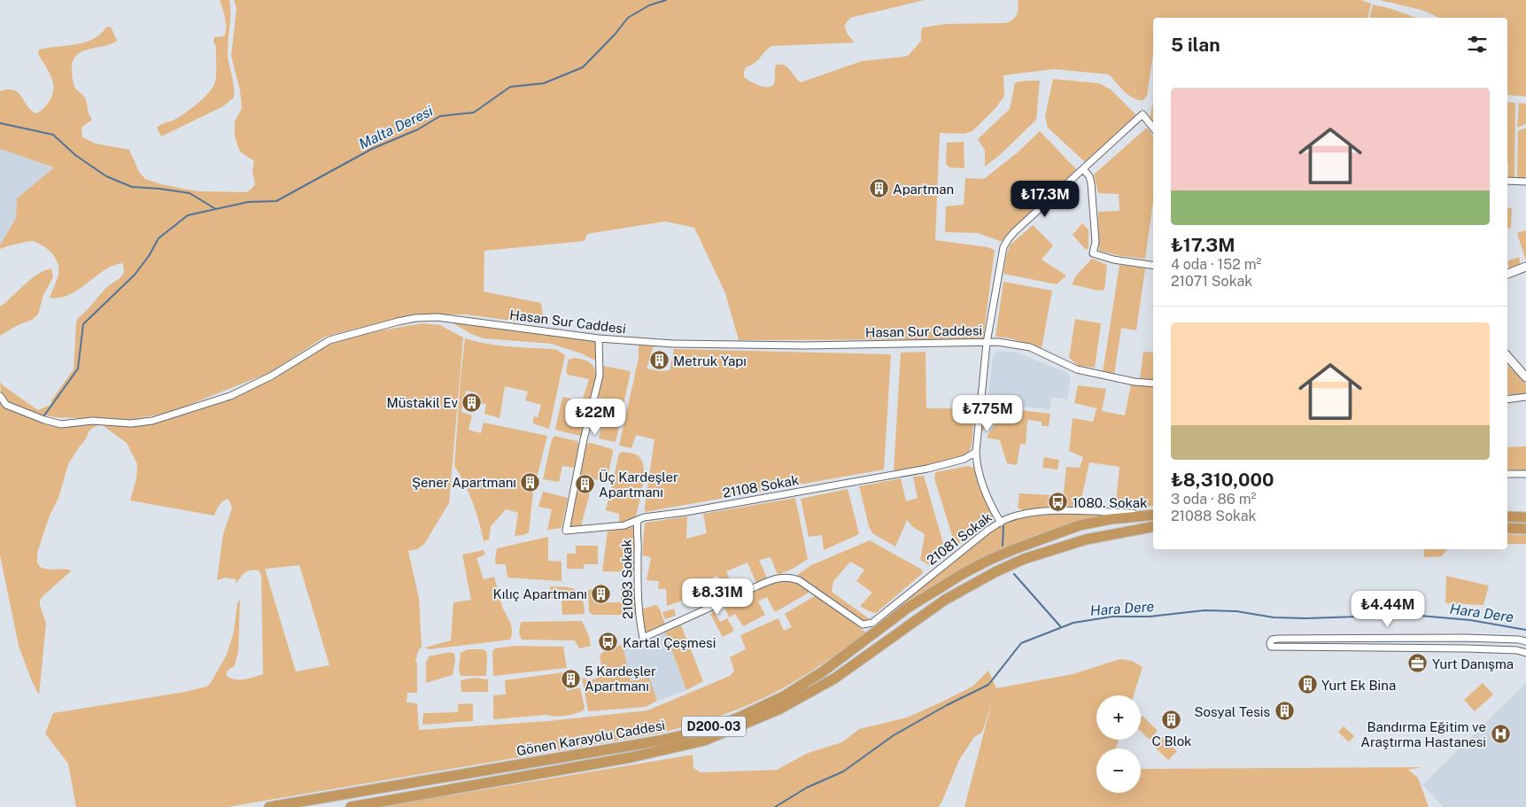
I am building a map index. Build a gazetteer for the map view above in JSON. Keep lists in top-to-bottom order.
{
  "streets": {
    "highway": ["D200-03", "Gönen Karayolu Caddesi"],
    "street": [
      "Hasan Sur Caddesi",
      "21108 Sokak",
      "21081 Sokak",
      "21093 Sokak"
    ]
  },
  "crossings": [
    ["Hasan Sur Caddesi", "21108 Sokak"],
    ["21108 Sokak", "21093 Sokak"],
    ["21081 Sokak", "21093 Sokak"]
  ],
  "water": ["Malta Deresi", "Hara Dere"],
  "places": {
    "building": [
      "Apartman",
      "Metruk Yapı",
      "Müstakil Ev",
      "Şener Apartmanı",
      "Üç Kardeşler Apartmanı",
      "Kılıç Apartmanı",
      "5 Kardeşler Apartmanı",
      "Yurt Ek Bina",
      "Sosyal Tesis",
      "C Blok"
    ],
    "bus stop": ["1080. Sokak", "Kartal Çeşmesi"],
    "office": ["Yurt Danışma"],
    "hospital": ["Bandırma Eğitim ve Araştırma Hastanesi"]
  },
  "page": {
    "heading": "5 ilan",
    "list": [
      {
        "name": "₺17.3M",
        "note": "4 oda · 152 m² · 21071 Sokak"
      },
      {
        "name": "₺8,310,000",
        "note": "3 oda · 86 m² · 21088 Sokak"
      }
    ],
    "price": [
      "₺17.3M",
      "₺7.75M",
      "₺22M",
      "₺8.31M",
      "₺4.44M"
    ],
    "map_buttons": ["+", "−"]
  }
}
